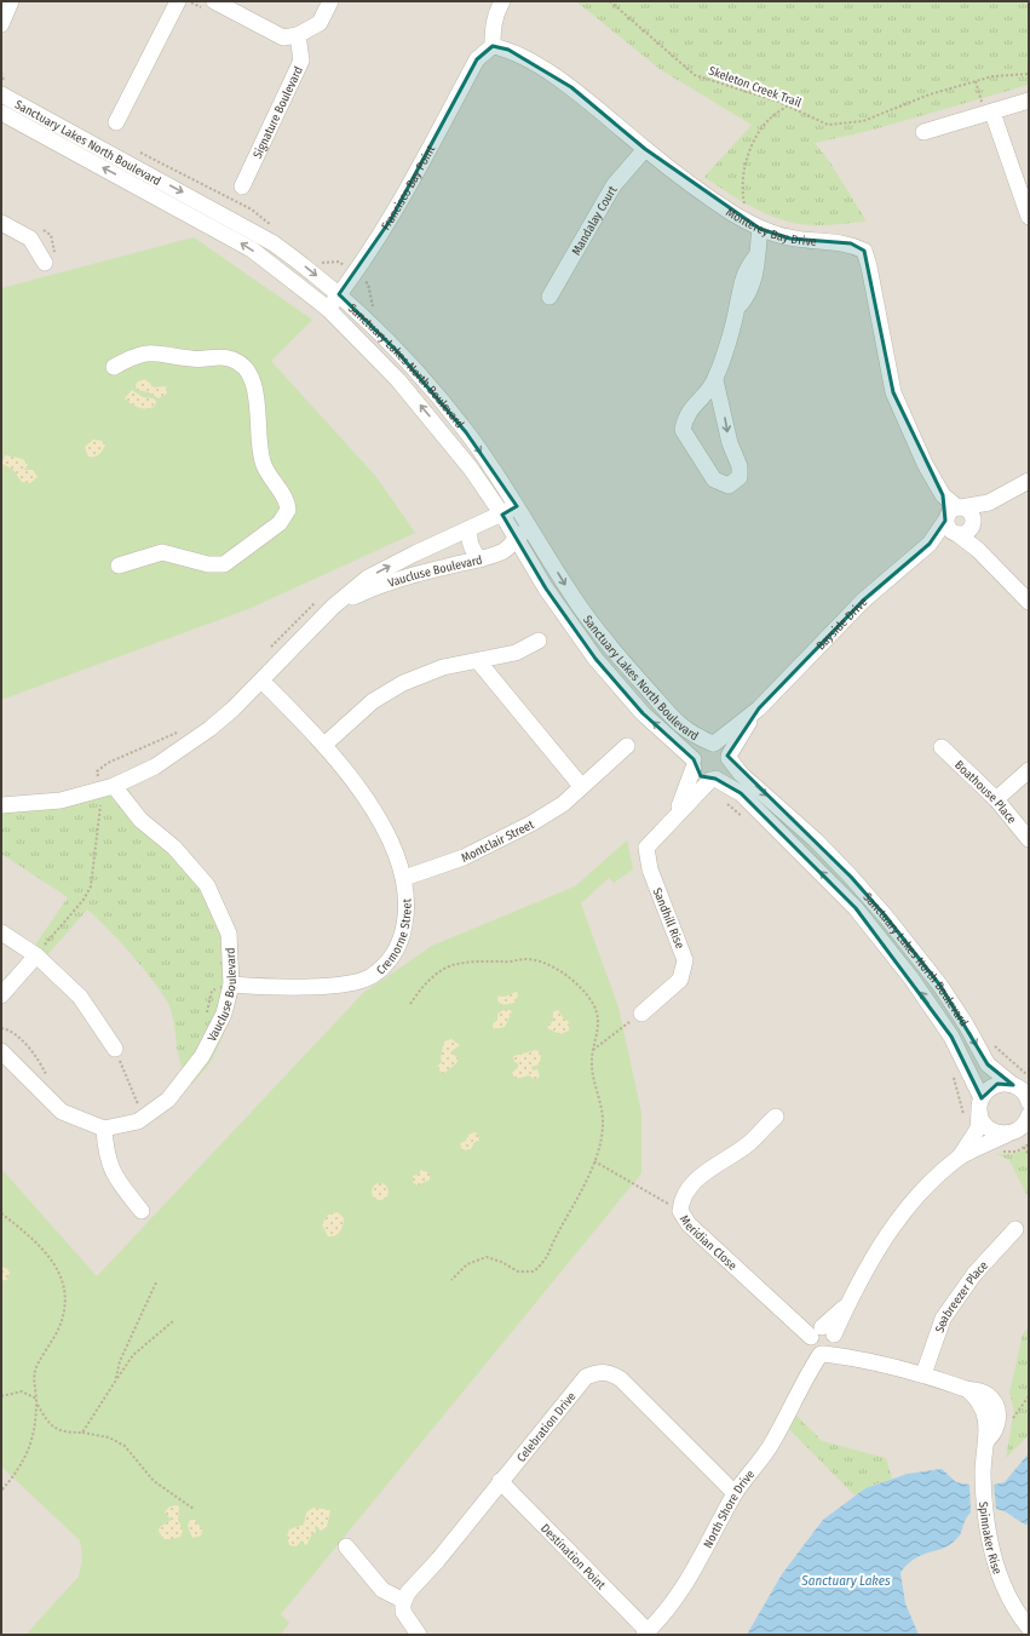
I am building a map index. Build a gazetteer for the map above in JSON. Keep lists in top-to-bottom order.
{
  "streets": {
    "street": [
      "Signature Boulevard",
      "Sanctuary Lakes North Boulevard",
      "Francisco Bay Point",
      "Mandalay Court",
      "Monterey Bay Drive",
      "Vaucluse Boulevard",
      "Bayside Drive",
      "Boathouse Place",
      "Montclair Street",
      "Sandhill Rise",
      "Cremorne Street",
      "Meridian Close",
      "Seabreezer Place",
      "Celebration Drive",
      "North Shore Drive",
      "Spinnaker Rise",
      "Destination Point"
    ],
    "path": ["Skeleton Creek Trail"]
  },
  "crossings": [
    ["Sanctuary Lakes North Boulevard", "Francisco Bay Point"],
    ["Sanctuary Lakes North Boulevard", "Vaucluse Boulevard"],
    ["Sanctuary Lakes North Boulevard", "Bayside Drive"],
    ["Sanctuary Lakes North Boulevard", "Sandhill Rise"],
    ["Francisco Bay Point", "Monterey Bay Drive"],
    ["Mandalay Court", "Monterey Bay Drive"],
    ["Monterey Bay Drive", "Bayside Drive"],
    ["Vaucluse Boulevard", "Cremorne Street"],
    ["Bayside Drive", "Sandhill Rise"],
    ["Montclair Street", "Cremorne Street"],
    ["Meridian Close", "North Shore Drive"],
    ["Meridian Close", "Spinnaker Rise"],
    ["Seabreezer Place", "Spinnaker Rise"],
    ["Celebration Drive", "North Shore Drive"],
    ["Celebration Drive", "Destination Point"],
    ["North Shore Drive", "Spinnaker Rise"],
    ["North Shore Drive", "Destination Point"]
  ],
  "water": ["Sanctuary Lakes"]
}
